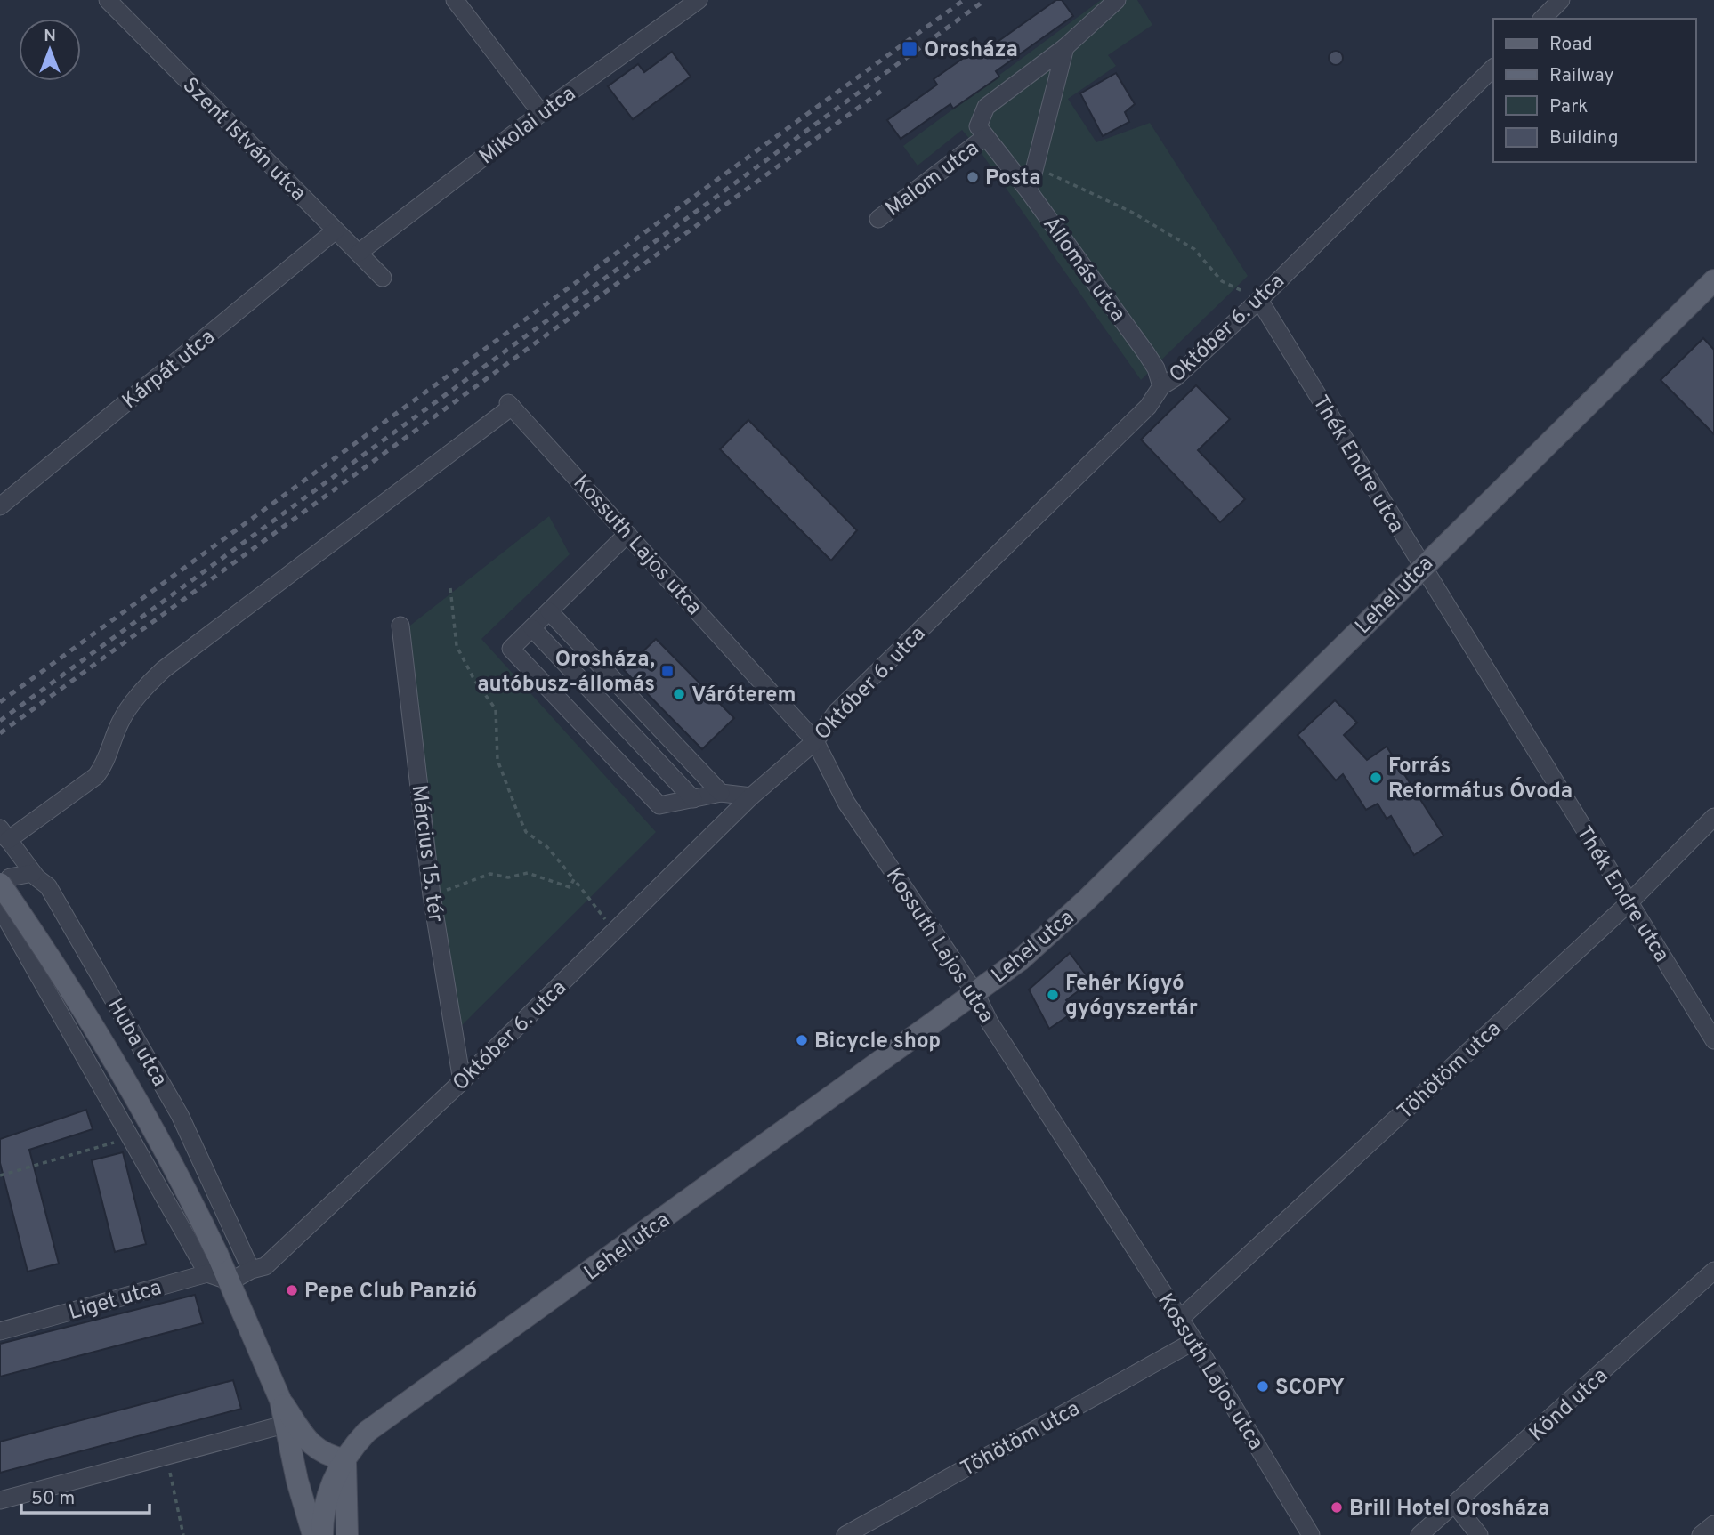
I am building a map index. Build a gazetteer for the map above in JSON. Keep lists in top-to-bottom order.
{
  "streets": {
    "main road": ["Lehel utca"],
    "street": [
      "Mikolai utca",
      "Szent István utca",
      "Malom utca",
      "Állomás utca",
      "Október 6. utca",
      "Kárpát utca",
      "Thék Endre utca",
      "Kossuth Lajos utca",
      "Március 15. tér",
      "Huba utca",
      "Töhötöm utca",
      "Liget utca",
      "Könd utca"
    ]
  },
  "crossings": [
    ["Mikolai utca", "Szent István utca"],
    ["Szent István utca", "Kárpát utca"],
    ["Malom utca", "Állomás utca"],
    ["Állomás utca", "Október 6. utca"],
    ["Október 6. utca", "Thék Endre utca"],
    ["Október 6. utca", "Kossuth Lajos utca"],
    ["Október 6. utca", "Március 15. tér"],
    ["Október 6. utca", "Huba utca"],
    ["Thék Endre utca", "Lehel utca"],
    ["Thék Endre utca", "Töhötöm utca"],
    ["Kossuth Lajos utca", "Lehel utca"],
    ["Kossuth Lajos utca", "Huba utca"],
    ["Kossuth Lajos utca", "Töhötöm utca"]
  ],
  "places": {
    "transit": ["Orosháza", "Orosháza, autóbusz-állomás"],
    "other": [
      "Posta",
      "Váróterem",
      "Forrás Református Óvoda",
      "Fehér Kígyó gyógyszertár",
      "Bicycle shop",
      "Pepe Club Panzió",
      "SCOPY",
      "Brill Hotel Orosháza"
    ]
  },
  "legend": [
    "Road",
    "Railway",
    "Park",
    "Building"
  ],
  "scale_bar": "50 m",
  "north": "top"
}
